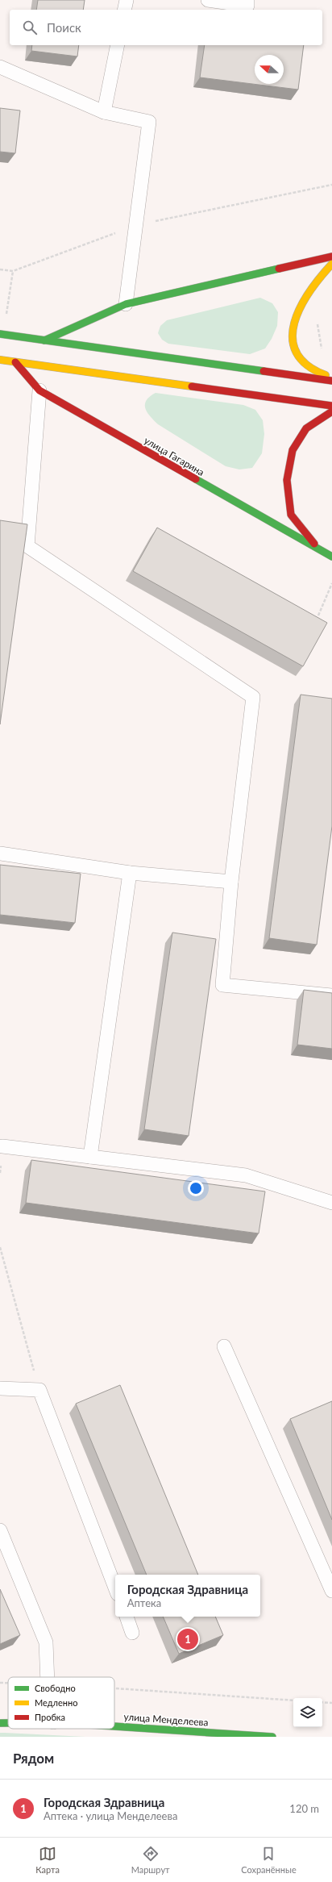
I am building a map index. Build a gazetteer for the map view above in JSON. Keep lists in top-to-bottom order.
{
  "streets": {
    "main road": ["улица Гагарина", "улица Менделеева"]
  },
  "legend": ["Свободно", "Медленно", "Пробка"],
  "north": "left",
  "page": {
    "search": "Поиск",
    "popup": ["Городская Здравница", "Аптека"],
    "pins": "1",
    "heading": "Рядом",
    "list": [
      {
        "mark": "1",
        "name": "Городская Здравница",
        "note": "Аптека · улица Менделеева",
        "value": "120 m"
      }
    ],
    "nav": ["Карта", "Маршрут", "Сохранённые"]
  }
}
